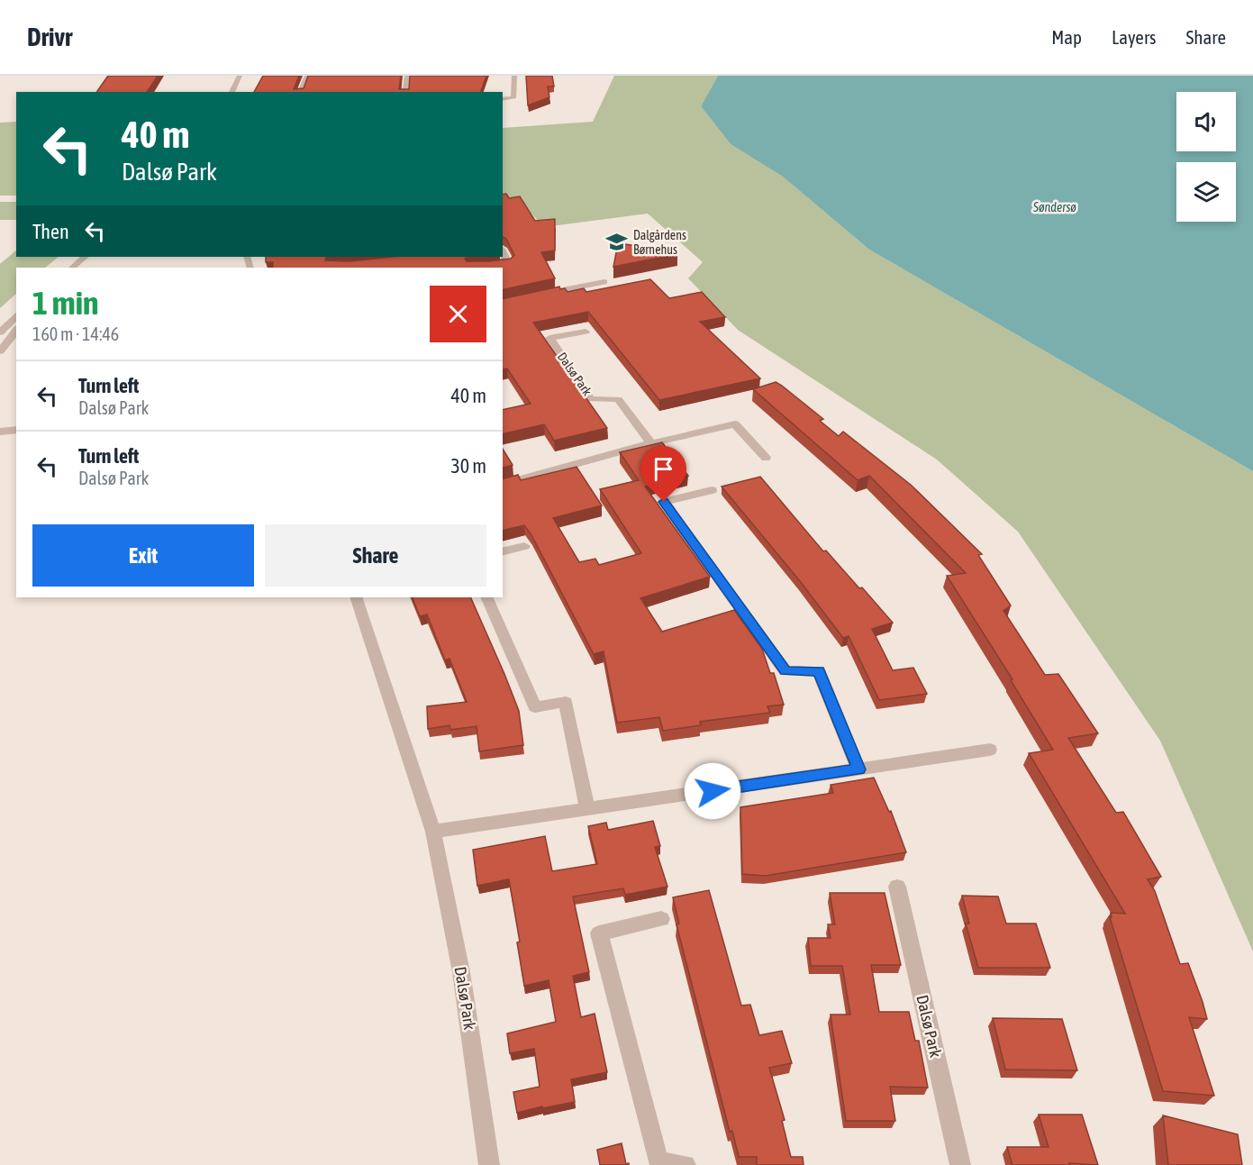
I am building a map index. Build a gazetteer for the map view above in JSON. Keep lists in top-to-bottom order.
{
  "streets": {
    "street": ["Dalsø Park"]
  },
  "water": ["Søndersø"],
  "places": {
    "school or university": ["Dalgårdens Børnehus"]
  },
  "page": {
    "header": "Drivr",
    "nav": ["Map", "Layers", "Share"],
    "turn": ["40 m", "Dalsø Park"],
    "then": "Then",
    "heading": ["1 min", "160 m · 14:46"],
    "list": [
      {
        "name": "Turn left",
        "note": "Dalsø Park",
        "value": "40 m"
      },
      {
        "name": "Turn left",
        "note": "Dalsø Park",
        "value": "30 m"
      }
    ],
    "buttons": ["Exit", "Share"]
  }
}
